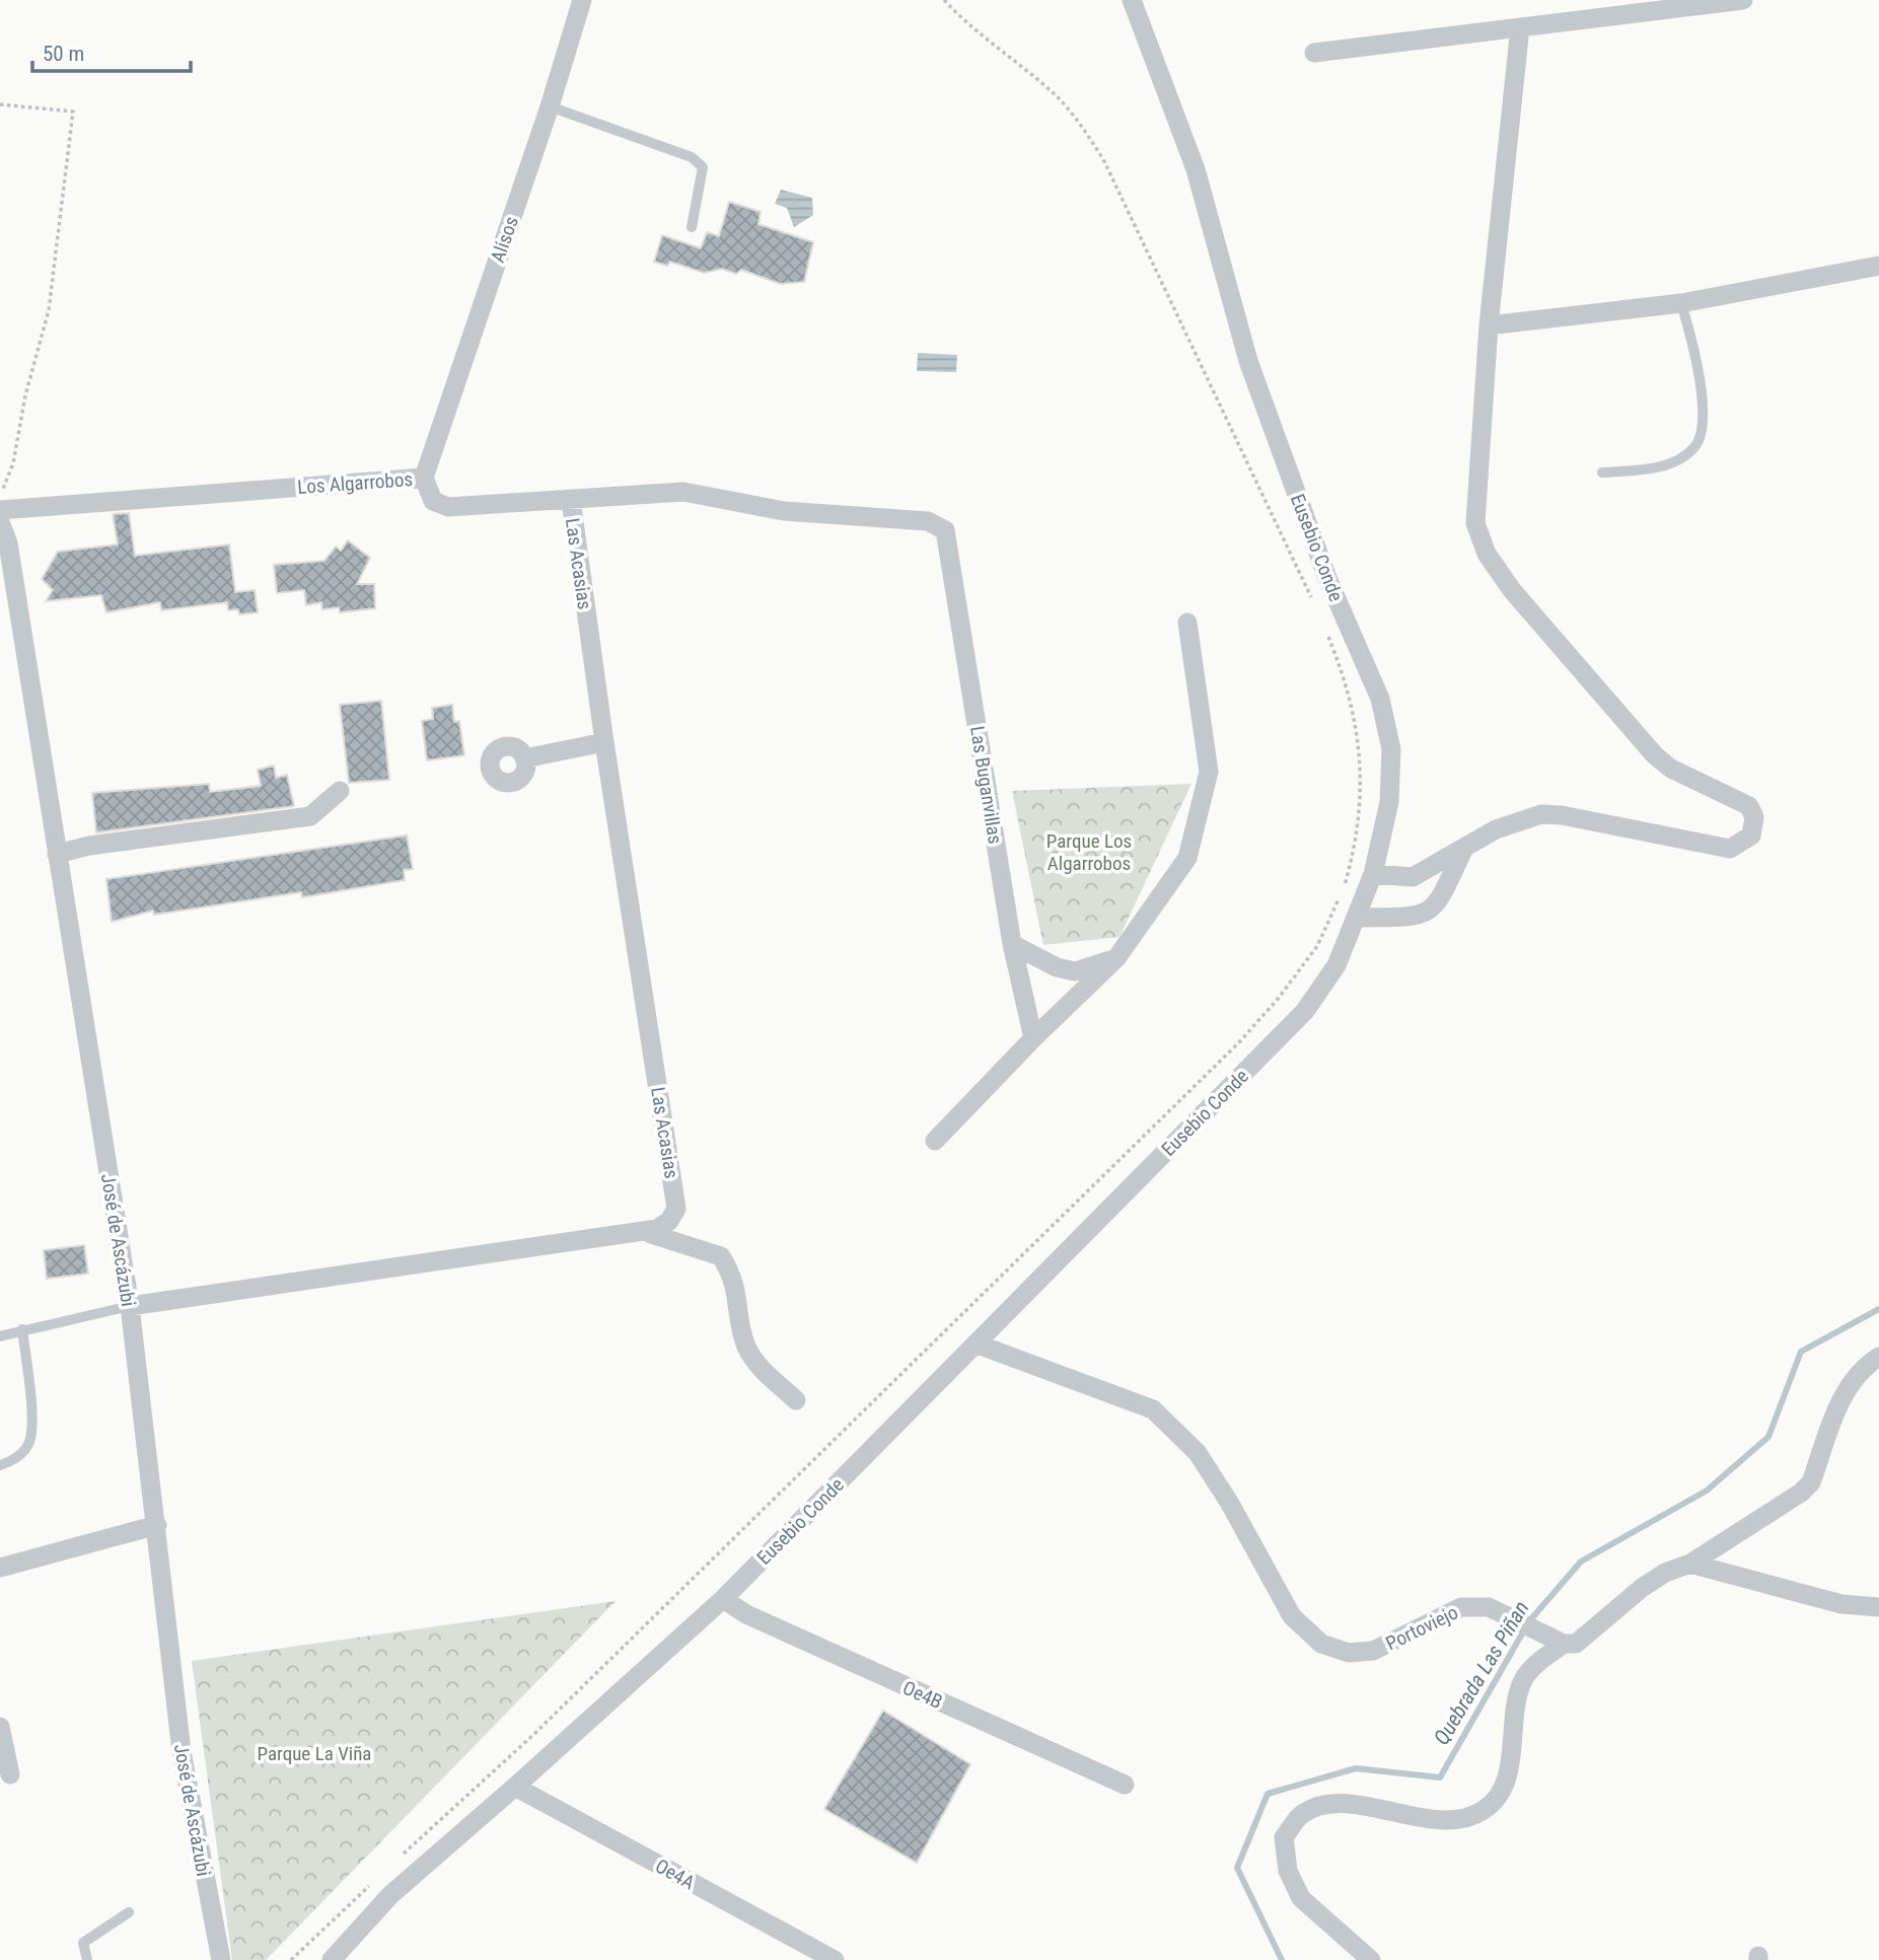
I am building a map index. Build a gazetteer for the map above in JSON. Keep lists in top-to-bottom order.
{
  "streets": {
    "street": [
      "Alisos",
      "Los Algarrobos",
      "Eusebio Conde",
      "Las Acasias",
      "Las Buganvillas",
      "José de Ascázubi",
      "Portoviejo",
      "Oe4B",
      "Oe4A"
    ]
  },
  "crossings": [
    ["Alisos", "Los Algarrobos"],
    ["Los Algarrobos", "Las Acasias"],
    ["Los Algarrobos", "Las Buganvillas"],
    ["Eusebio Conde", "Portoviejo"],
    ["Eusebio Conde", "Oe4B"],
    ["Eusebio Conde", "Oe4A"],
    ["Las Acasias", "José de Ascázubi"]
  ],
  "water": ["Quebrada Las Piñan"],
  "parks": ["Parque Los Algarrobos", "Parque La Viña"],
  "scale_bar": "50 m"
}
